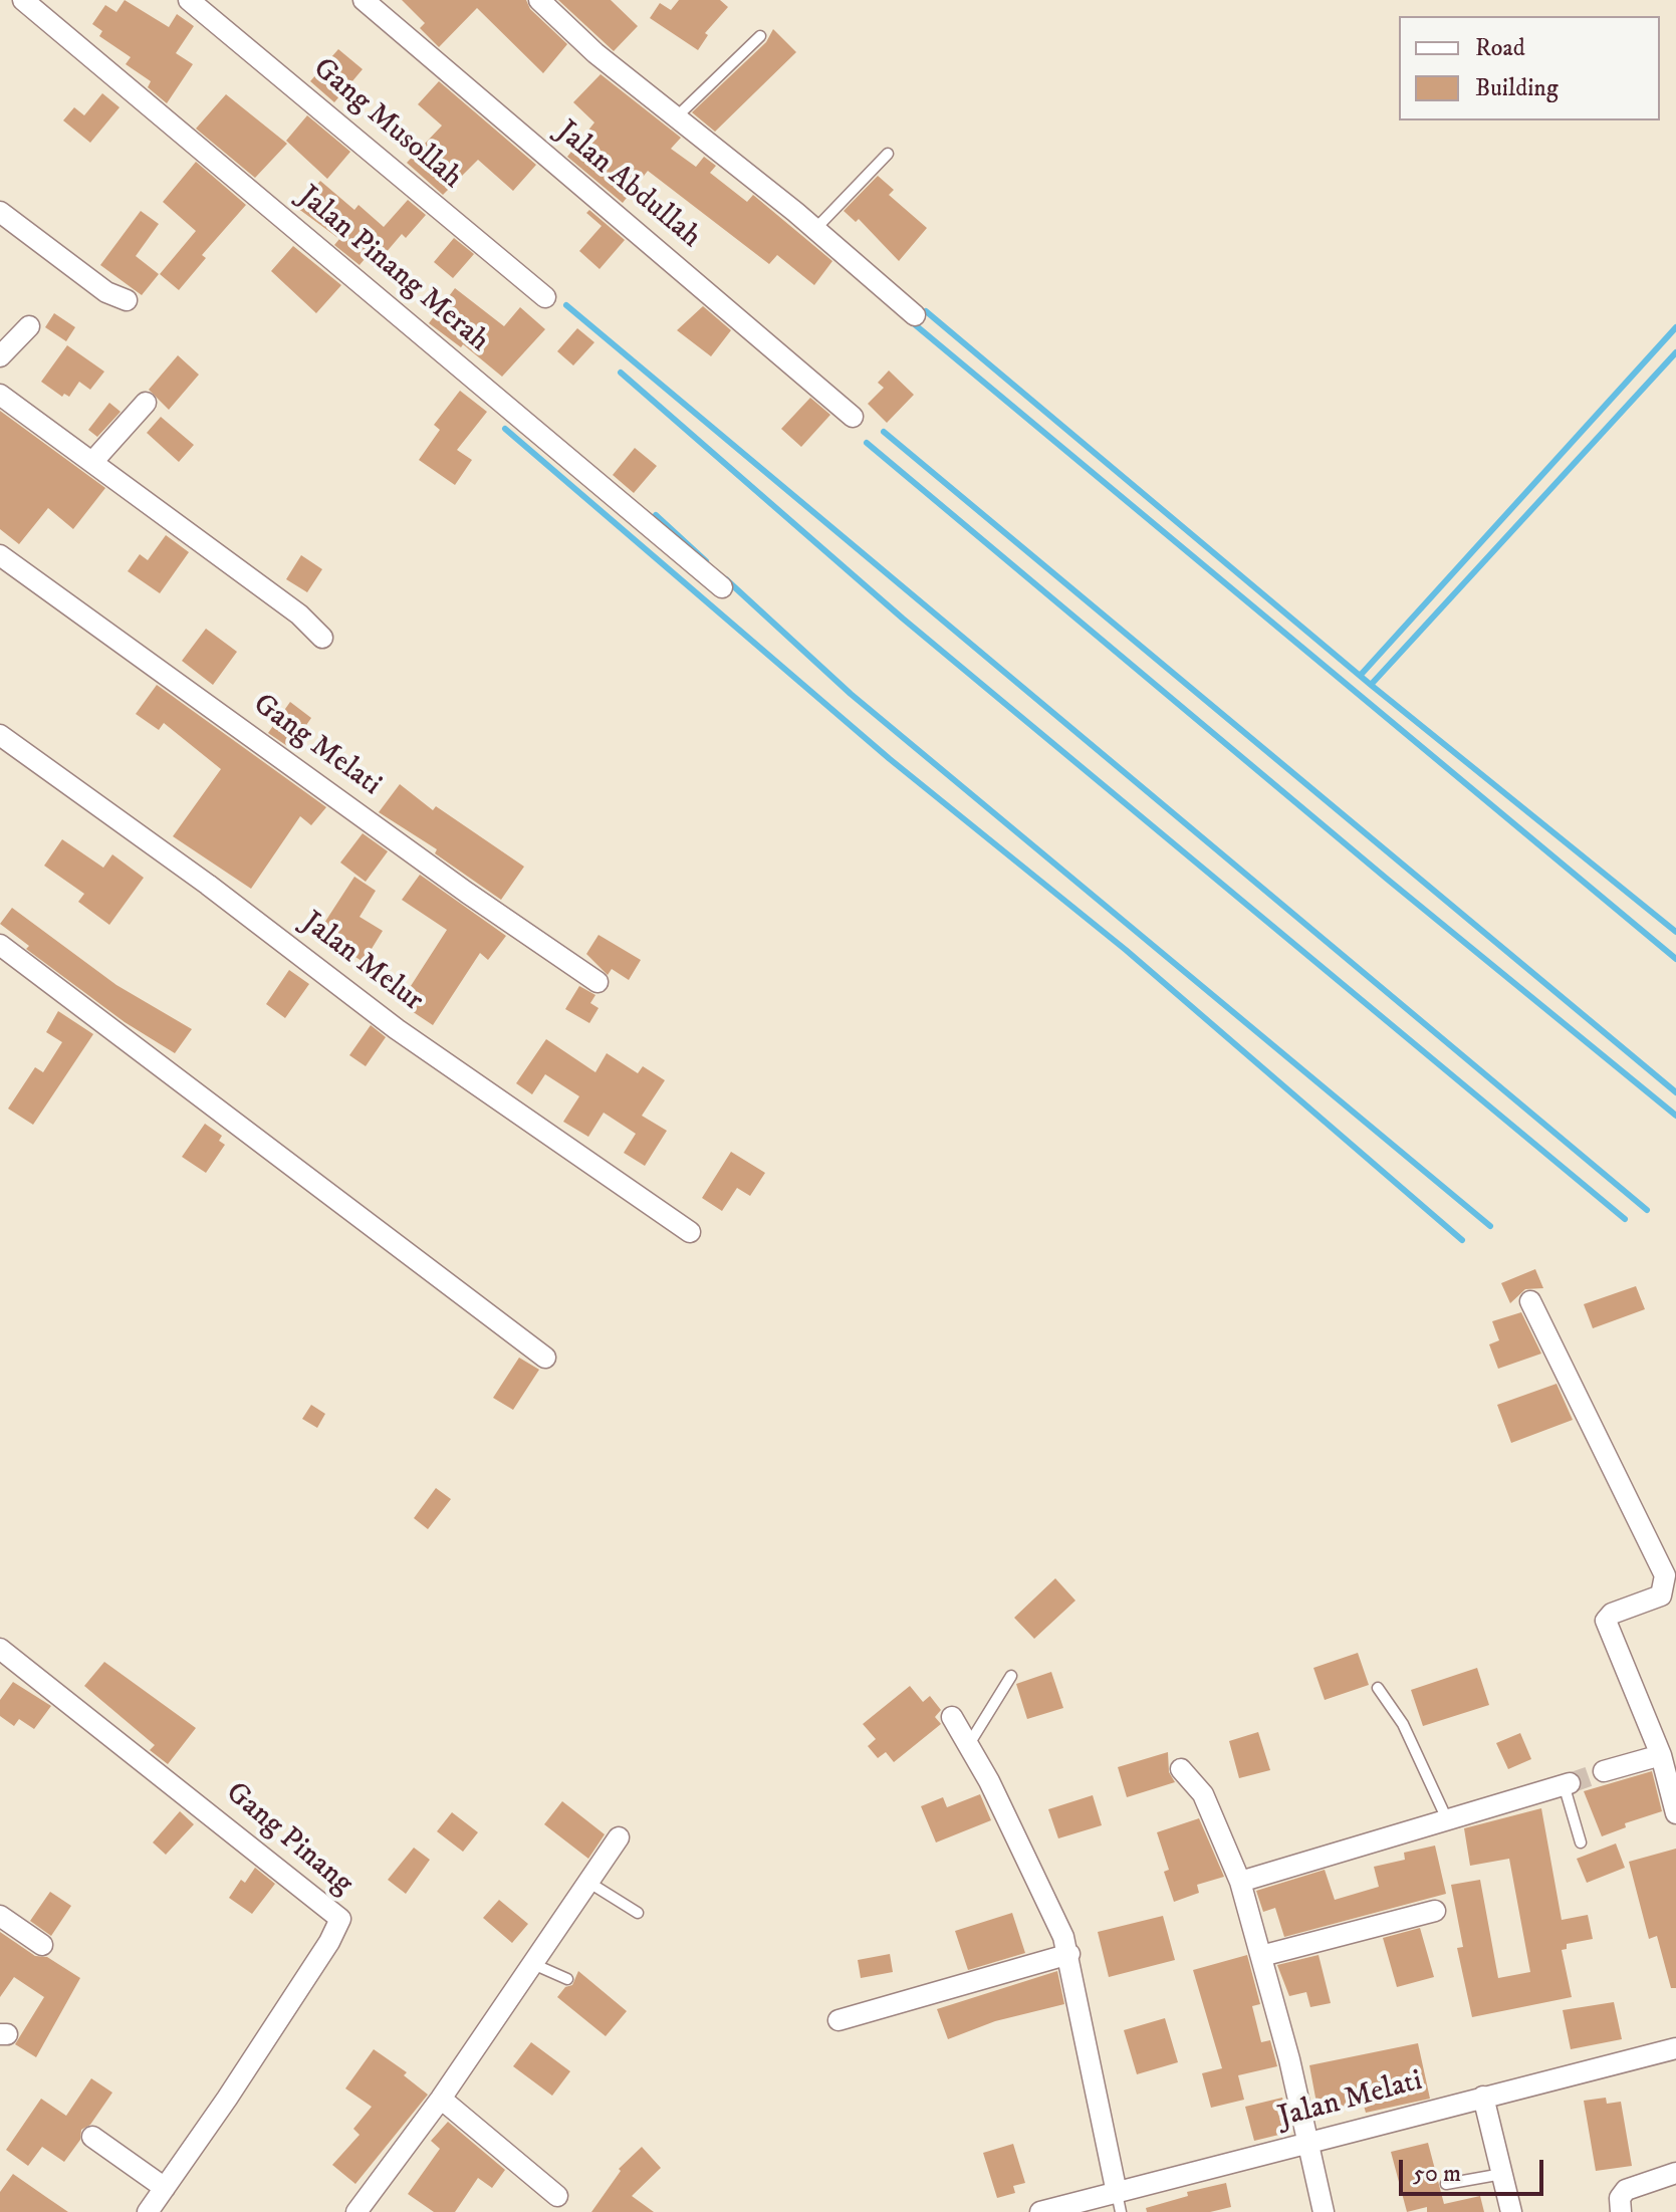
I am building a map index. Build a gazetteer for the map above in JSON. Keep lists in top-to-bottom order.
{
  "streets": {
    "street": [
      "Gang Musollah",
      "Jalan Abdullah",
      "Jalan Pinang Merah",
      "Gang Melati",
      "Jalan Melur",
      "Gang Pinang",
      "Jalan Melati"
    ]
  },
  "legend": ["Road", "Building"],
  "scale_bar": "50 m"
}
